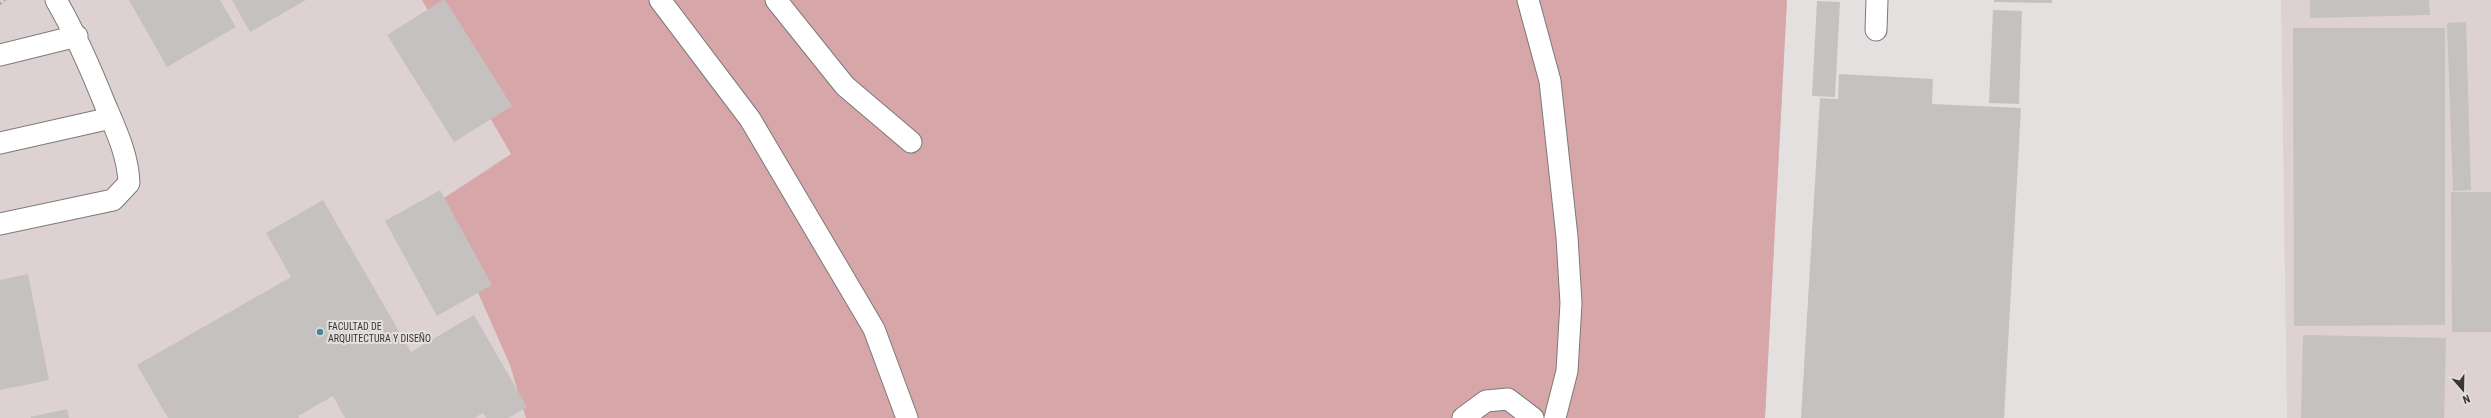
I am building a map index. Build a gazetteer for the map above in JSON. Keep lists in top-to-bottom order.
{
  "places": ["FACULTAD DE ARQUITECTURA Y DISEÑO"],
  "north": "bottom"
}
